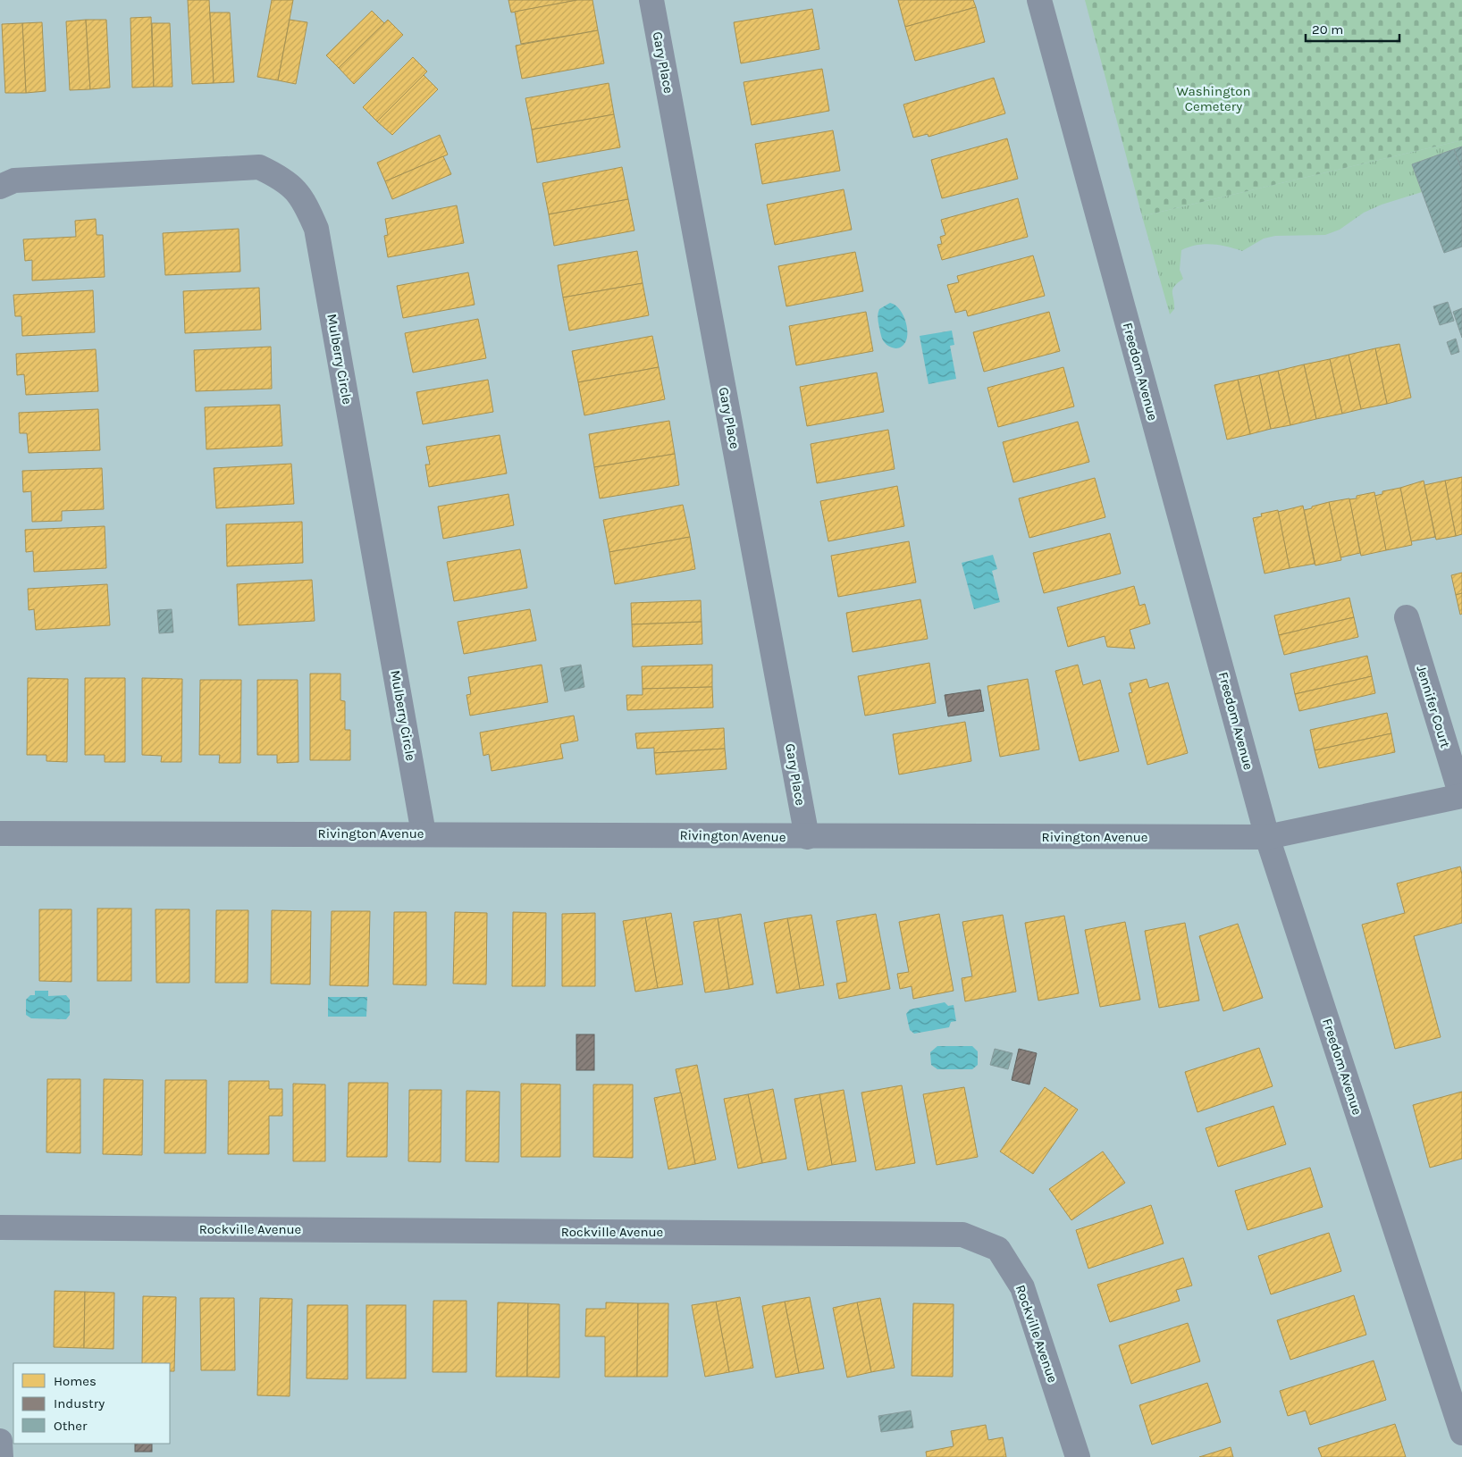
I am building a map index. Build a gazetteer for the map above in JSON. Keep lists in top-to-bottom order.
{
  "streets": {
    "street": [
      "Gary Place",
      "Mulberry Circle",
      "Freedom Avenue",
      "Jennifer Court",
      "Rivington Avenue",
      "Rockville Avenue"
    ]
  },
  "crossings": [
    ["Gary Place", "Rivington Avenue"],
    ["Mulberry Circle", "Rivington Avenue"],
    ["Freedom Avenue", "Rivington Avenue"],
    ["Jennifer Court", "Rivington Avenue"]
  ],
  "parks": ["Washington Cemetery"],
  "legend": ["Homes", "Industry", "Other"],
  "scale_bar": "20 m"
}
